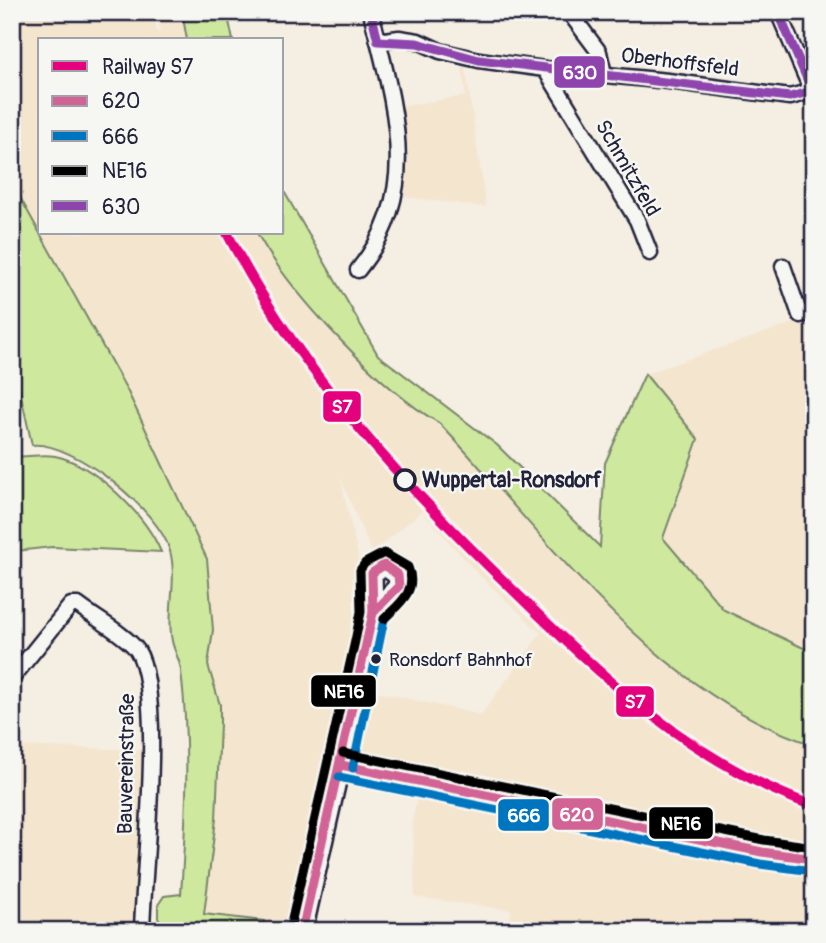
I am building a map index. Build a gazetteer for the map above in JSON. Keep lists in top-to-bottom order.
{
  "streets": {
    "street": ["Oberhoffsfeld", "Schmitzfeld", "Bauvereinstraße"]
  },
  "crossings": [
    ["Oberhoffsfeld", "Schmitzfeld"]
  ],
  "places": ["Wuppertal-Ronsdorf", "Ronsdorf Bahnhof"],
  "lines": [
    "transit line 630",
    "rail line S7",
    "transit line NE16",
    "transit line 620",
    "transit line 666"
  ],
  "legend": [
    "Railway S7",
    "620",
    "666",
    "NE16",
    "630"
  ]
}
